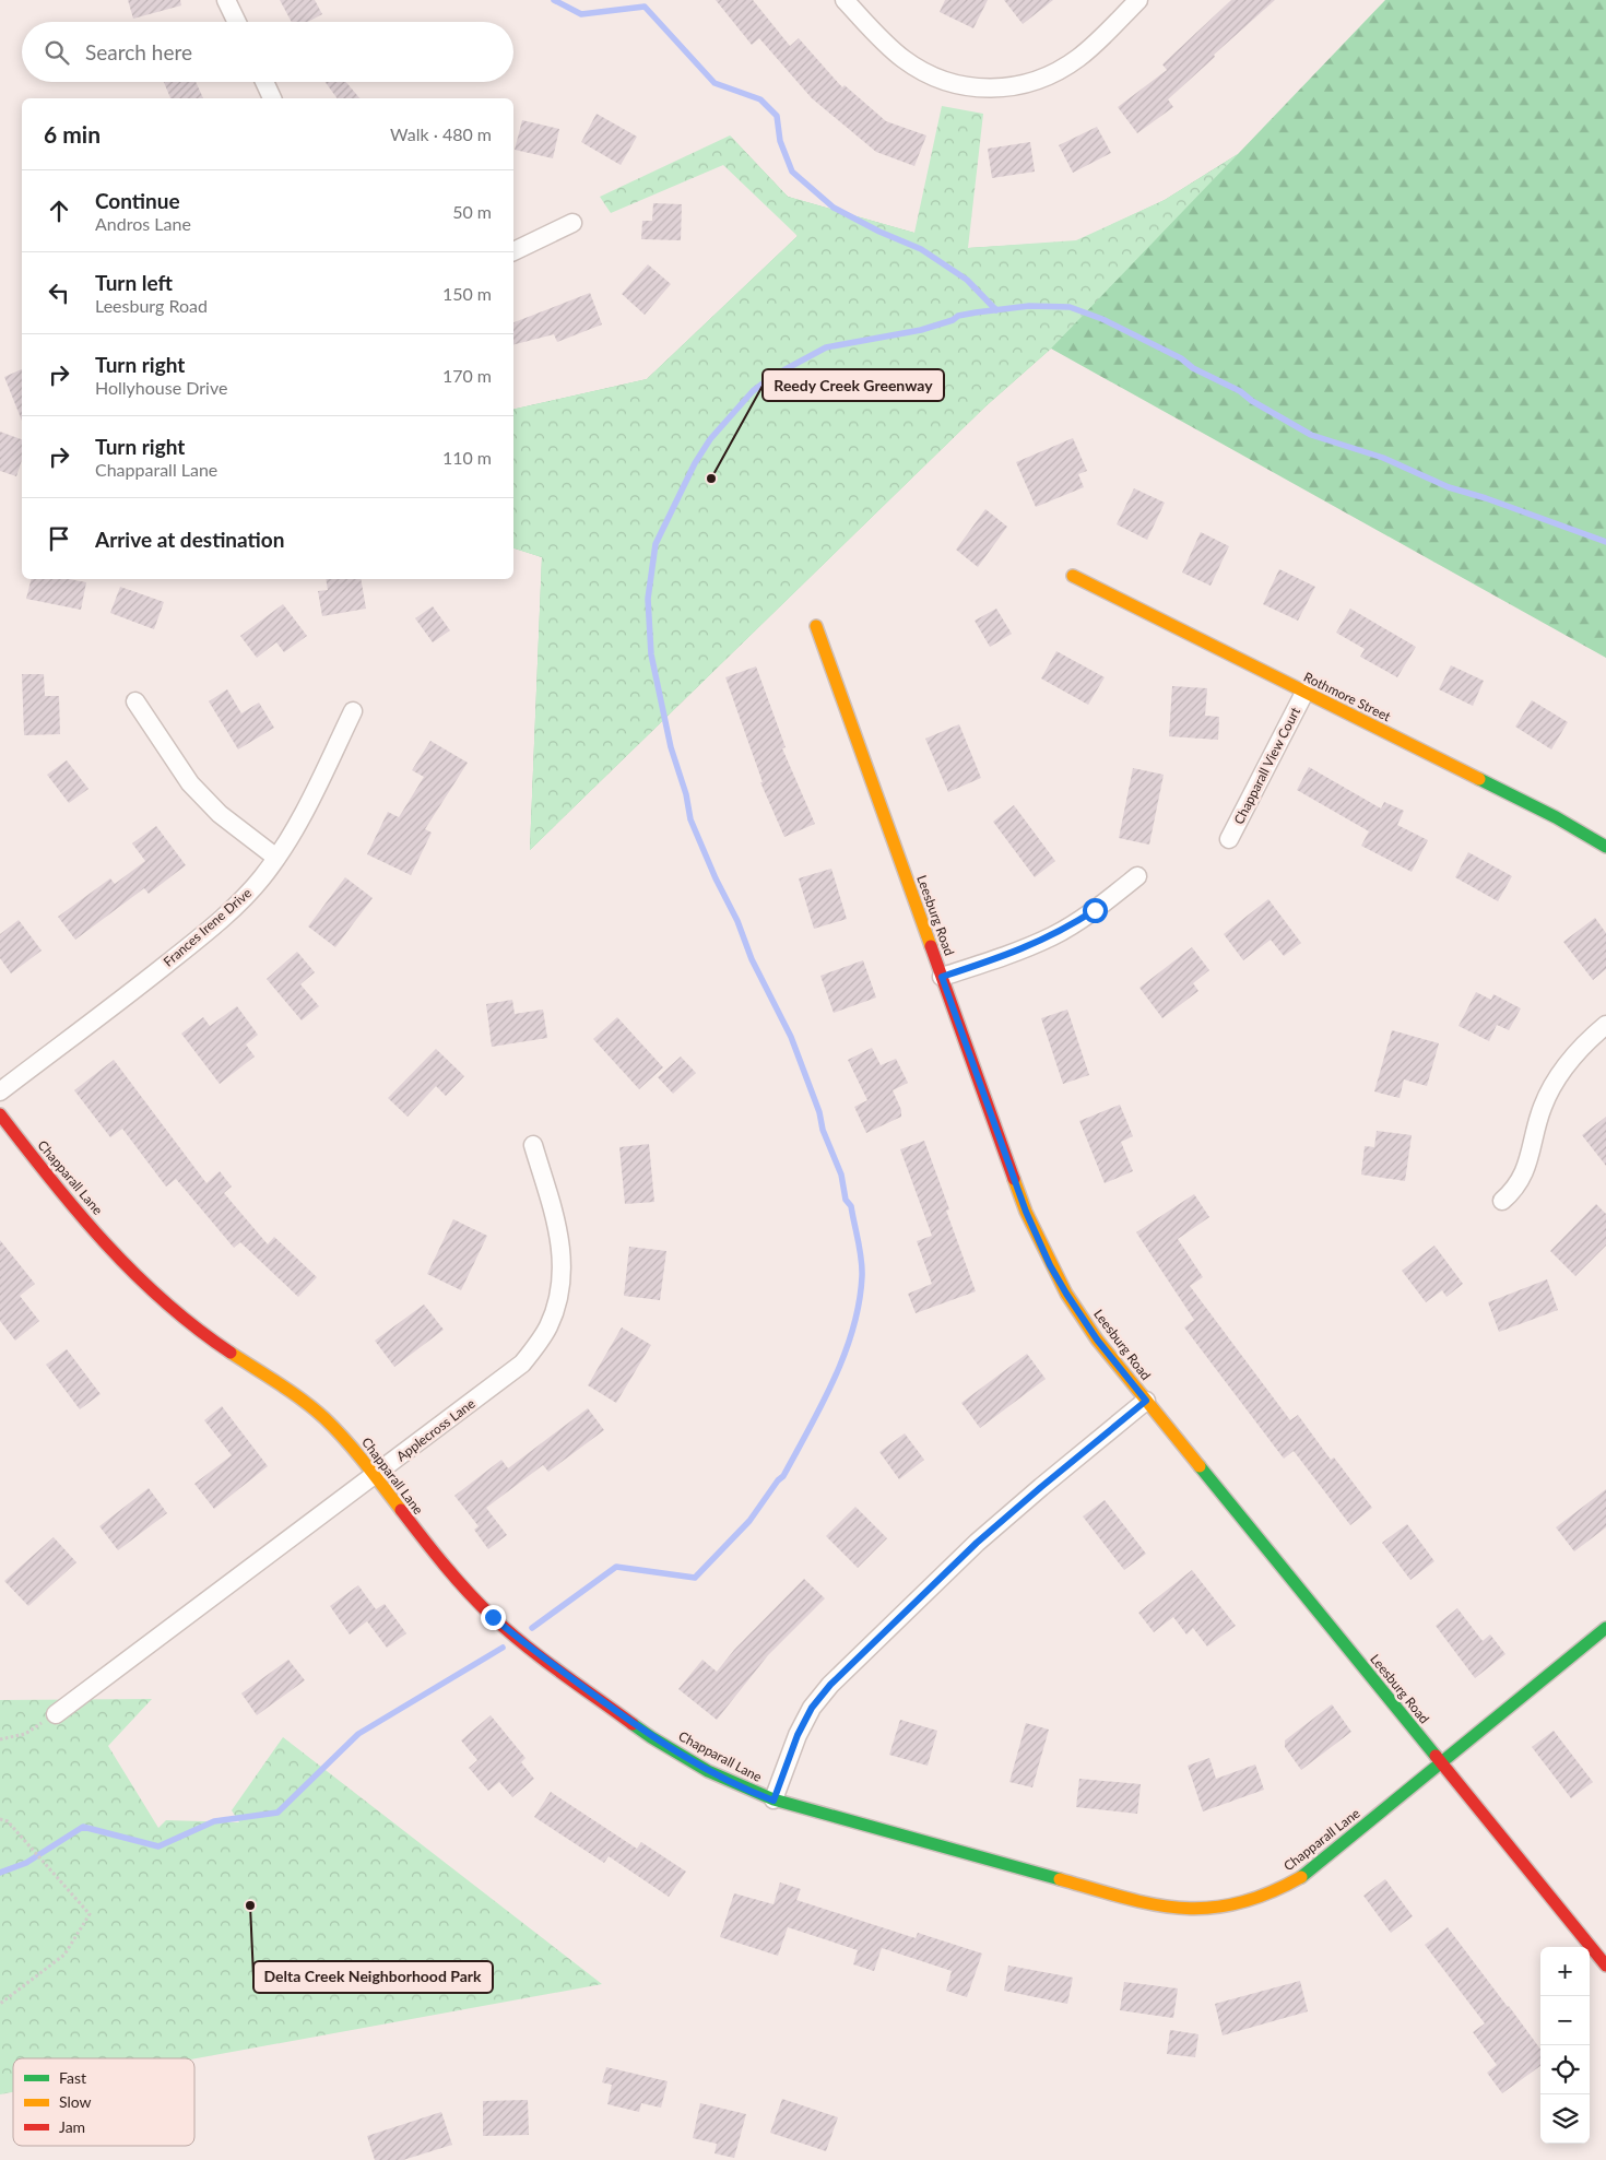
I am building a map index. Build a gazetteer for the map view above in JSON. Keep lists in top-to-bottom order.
{
  "streets": {
    "street": [
      "Rothmore Street",
      "Chapparall View Court",
      "Leesburg Road",
      "Frances Irene Drive",
      "Chapparall Lane",
      "Applecross Lane"
    ]
  },
  "crossings": [
    ["Rothmore Street", "Chapparall View Court"],
    ["Leesburg Road", "Chapparall Lane"],
    ["Chapparall Lane", "Applecross Lane"]
  ],
  "places": ["Reedy Creek Greenway", "Delta Creek Neighborhood Park"],
  "legend": ["Fast", "Slow", "Jam"],
  "page": {
    "search": "Search here",
    "heading": ["6 min", "Walk · 480 m"],
    "list": [
      ["Continue", "Andros Lane", "50 m"],
      ["Turn left", "Leesburg Road", "150 m"],
      ["Turn right", "Hollyhouse Drive", "170 m"],
      ["Turn right", "Chapparall Lane", "110 m"],
      "Arrive at destination"
    ],
    "map_buttons": ["+", "−"]
  }
}
